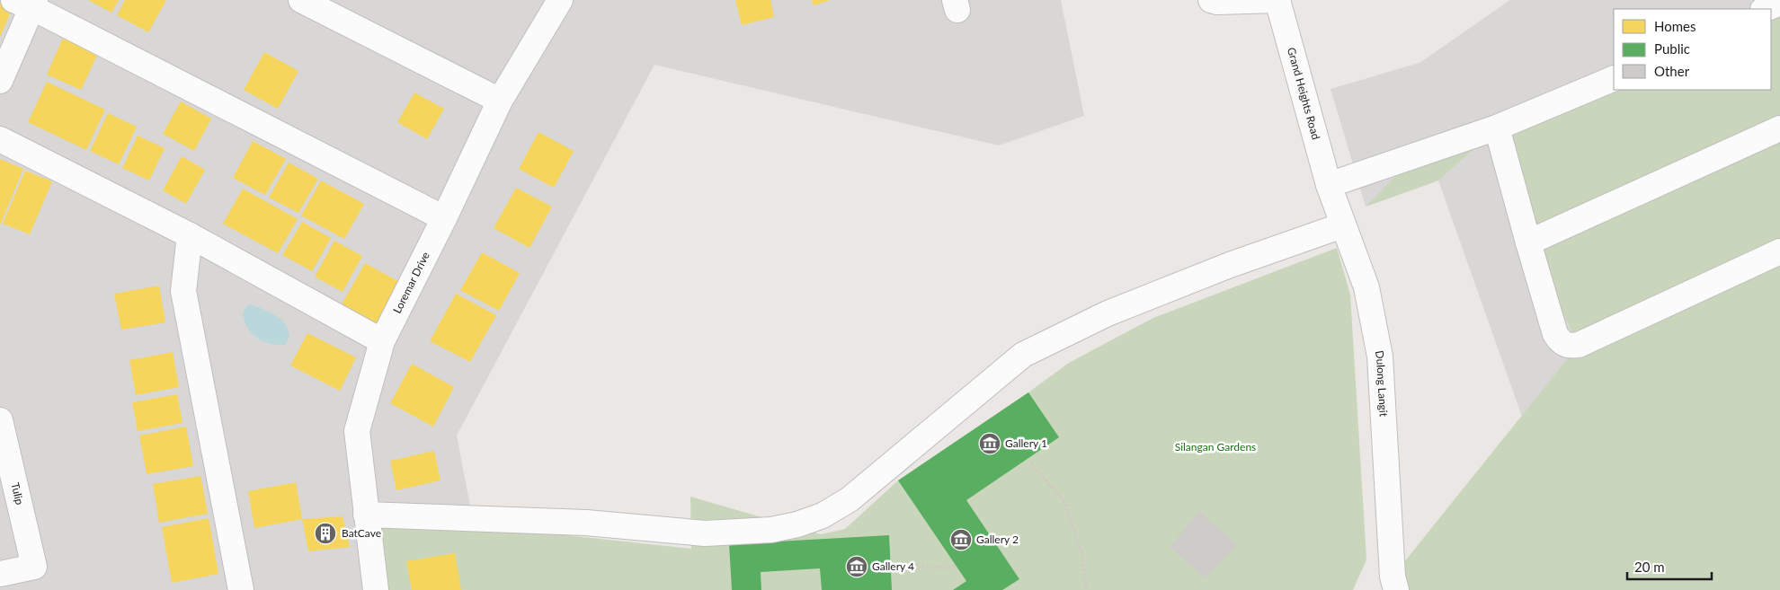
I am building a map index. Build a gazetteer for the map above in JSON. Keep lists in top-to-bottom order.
{
  "streets": {
    "street": [
      "Grand Heights Road",
      "Loremar Drive",
      "Dulong Langit",
      "Tulip"
    ]
  },
  "crossings": [
    ["Grand Heights Road", "Dulong Langit"]
  ],
  "parks": ["Silangan Gardens"],
  "places": {
    "museum": ["Gallery 1", "Gallery 2", "Gallery 4"],
    "building": ["BatCave"]
  },
  "legend": ["Homes", "Public", "Other"],
  "scale_bar": "20 m"
}
